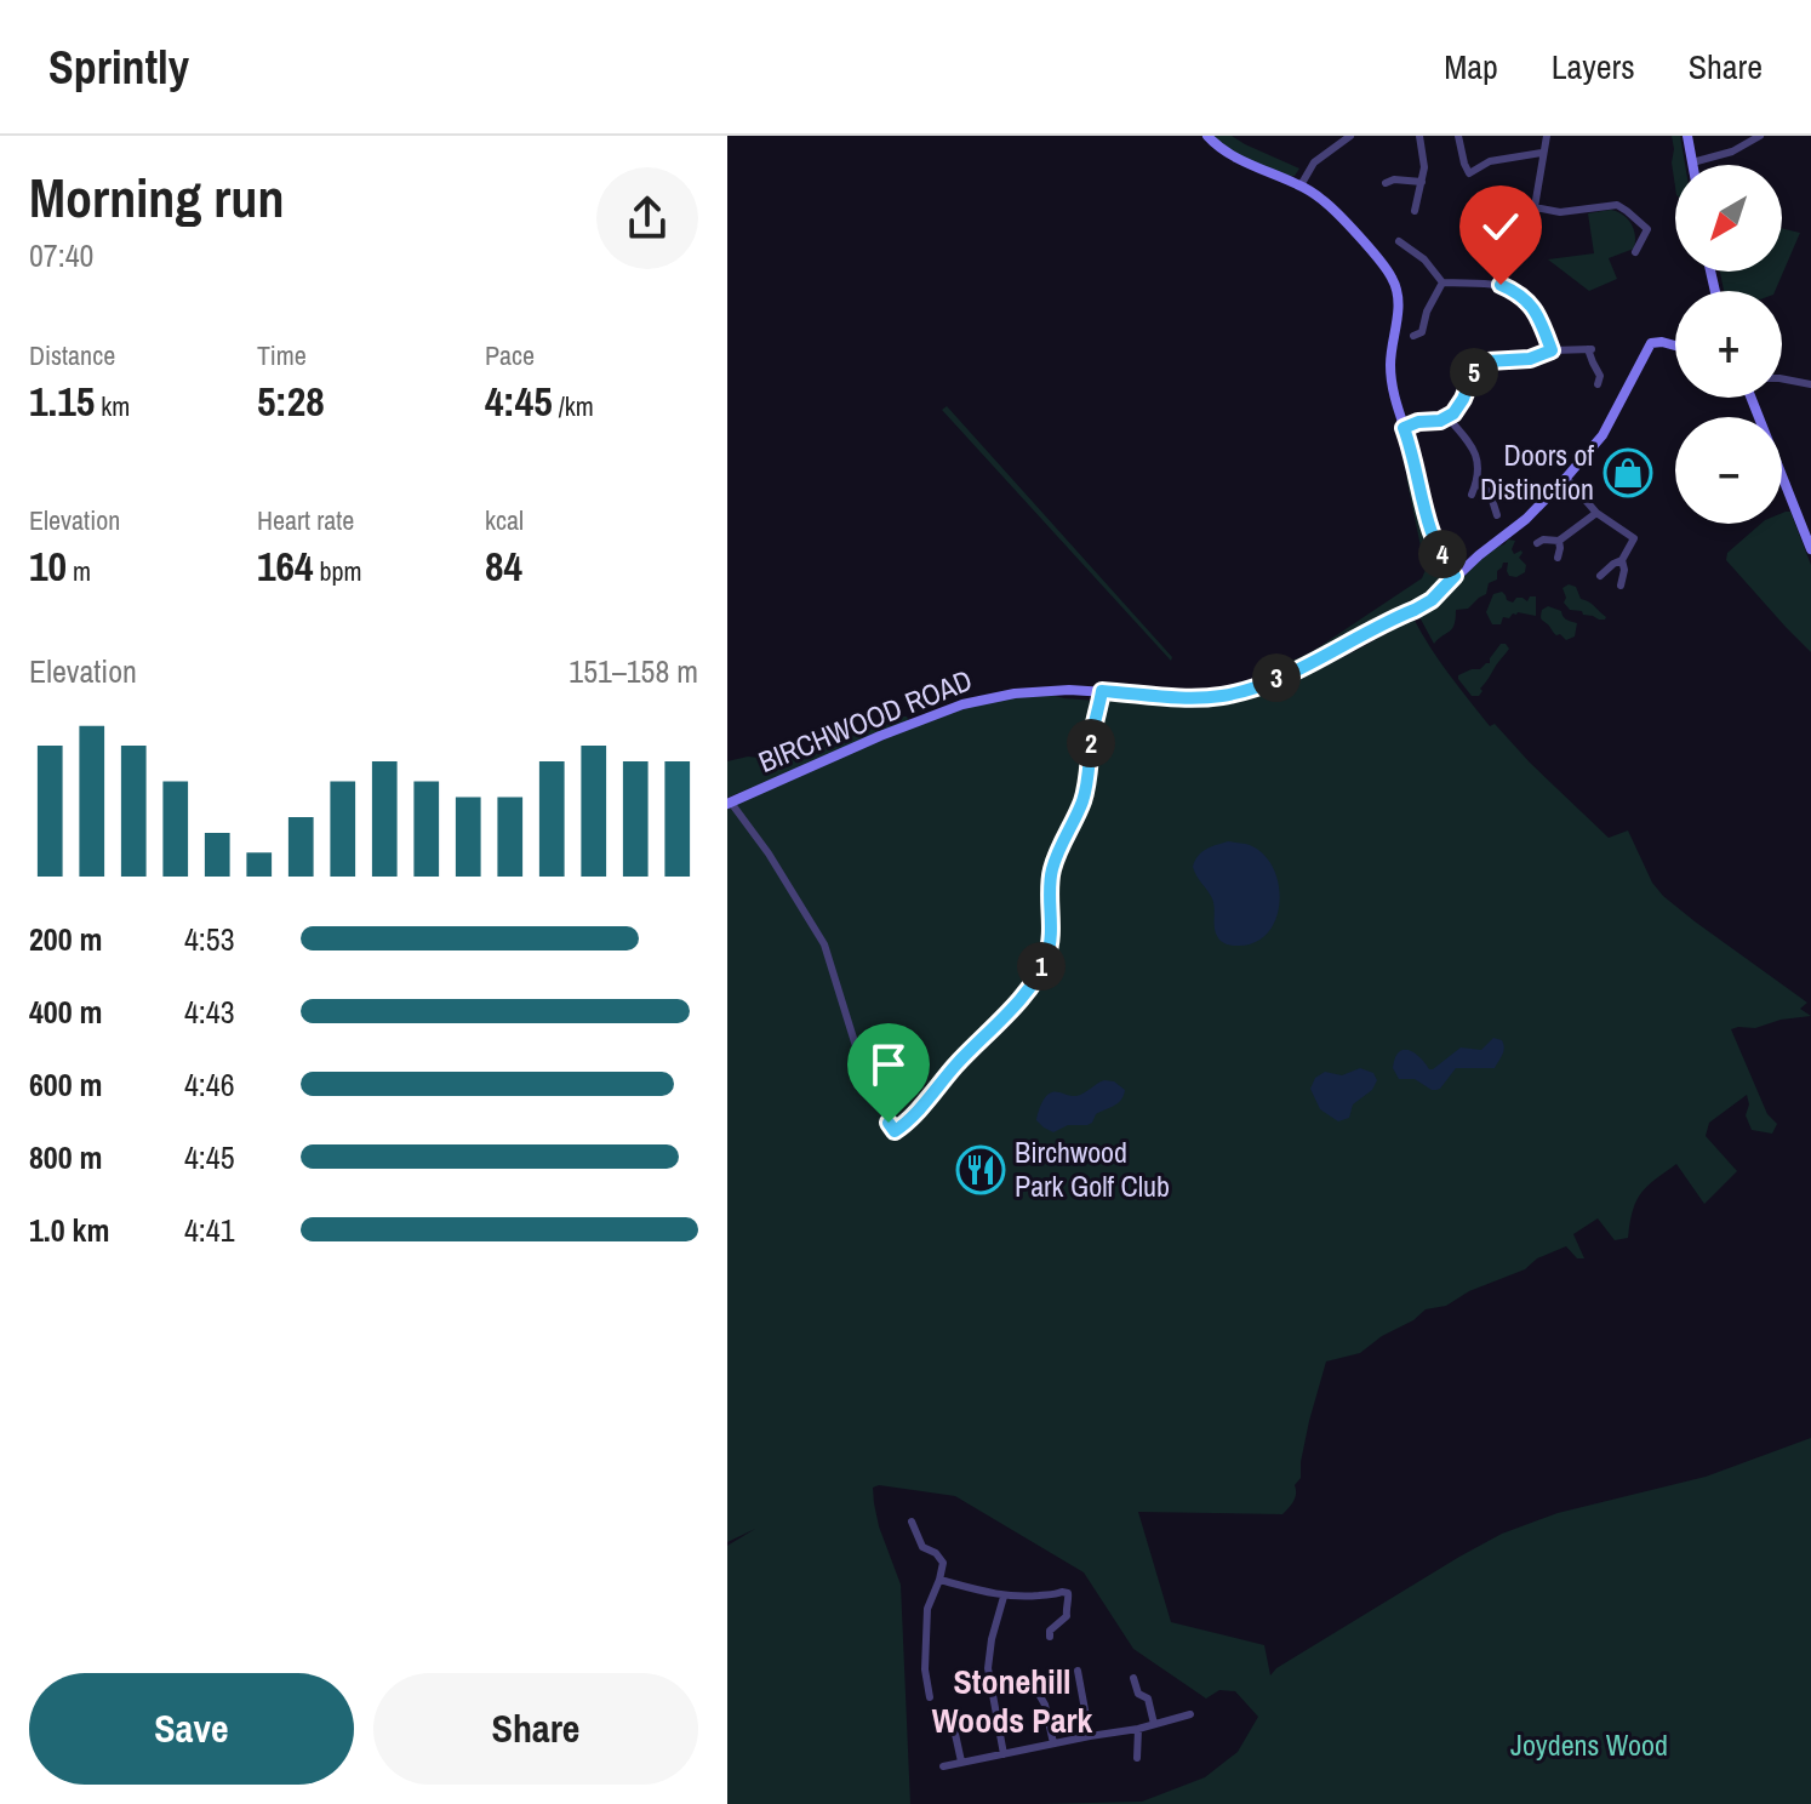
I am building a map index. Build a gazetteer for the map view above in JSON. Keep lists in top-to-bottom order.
{
  "streets": {
    "street": ["BIRCHWOOD ROAD"]
  },
  "districts": ["Stonehill Woods Park"],
  "parks": ["Joydens Wood"],
  "places": {
    "shop": ["Doors of Distinction"],
    "restaurant": ["Birchwood Park Golf Club"]
  },
  "north": "bottom left",
  "page": {
    "header": "Sprintly",
    "nav": ["Map", "Layers", "Share"],
    "heading": ["Morning run", "07:40"],
    "map_buttons": ["+", "−"],
    "stats": [
      ["Distance", "1.15 km"],
      ["Time", "5:28"],
      ["Pace", "4:45 /km"],
      ["Elevation", "10 m"],
      ["Heart rate", "164 bpm"],
      ["kcal", "84"]
    ],
    "pins": [
      "5",
      "4",
      "3",
      "2",
      "1"
    ],
    "chart": ["Elevation", "151–158 m"],
    "list": [
      {
        "name": "200 m",
        "note": "4:53"
      },
      {
        "name": "400 m",
        "note": "4:43"
      },
      {
        "name": "600 m",
        "note": "4:46"
      },
      {
        "name": "800 m",
        "note": "4:45"
      },
      {
        "name": "1.0 km",
        "note": "4:41"
      }
    ],
    "buttons": ["Save", "Share"]
  }
}
